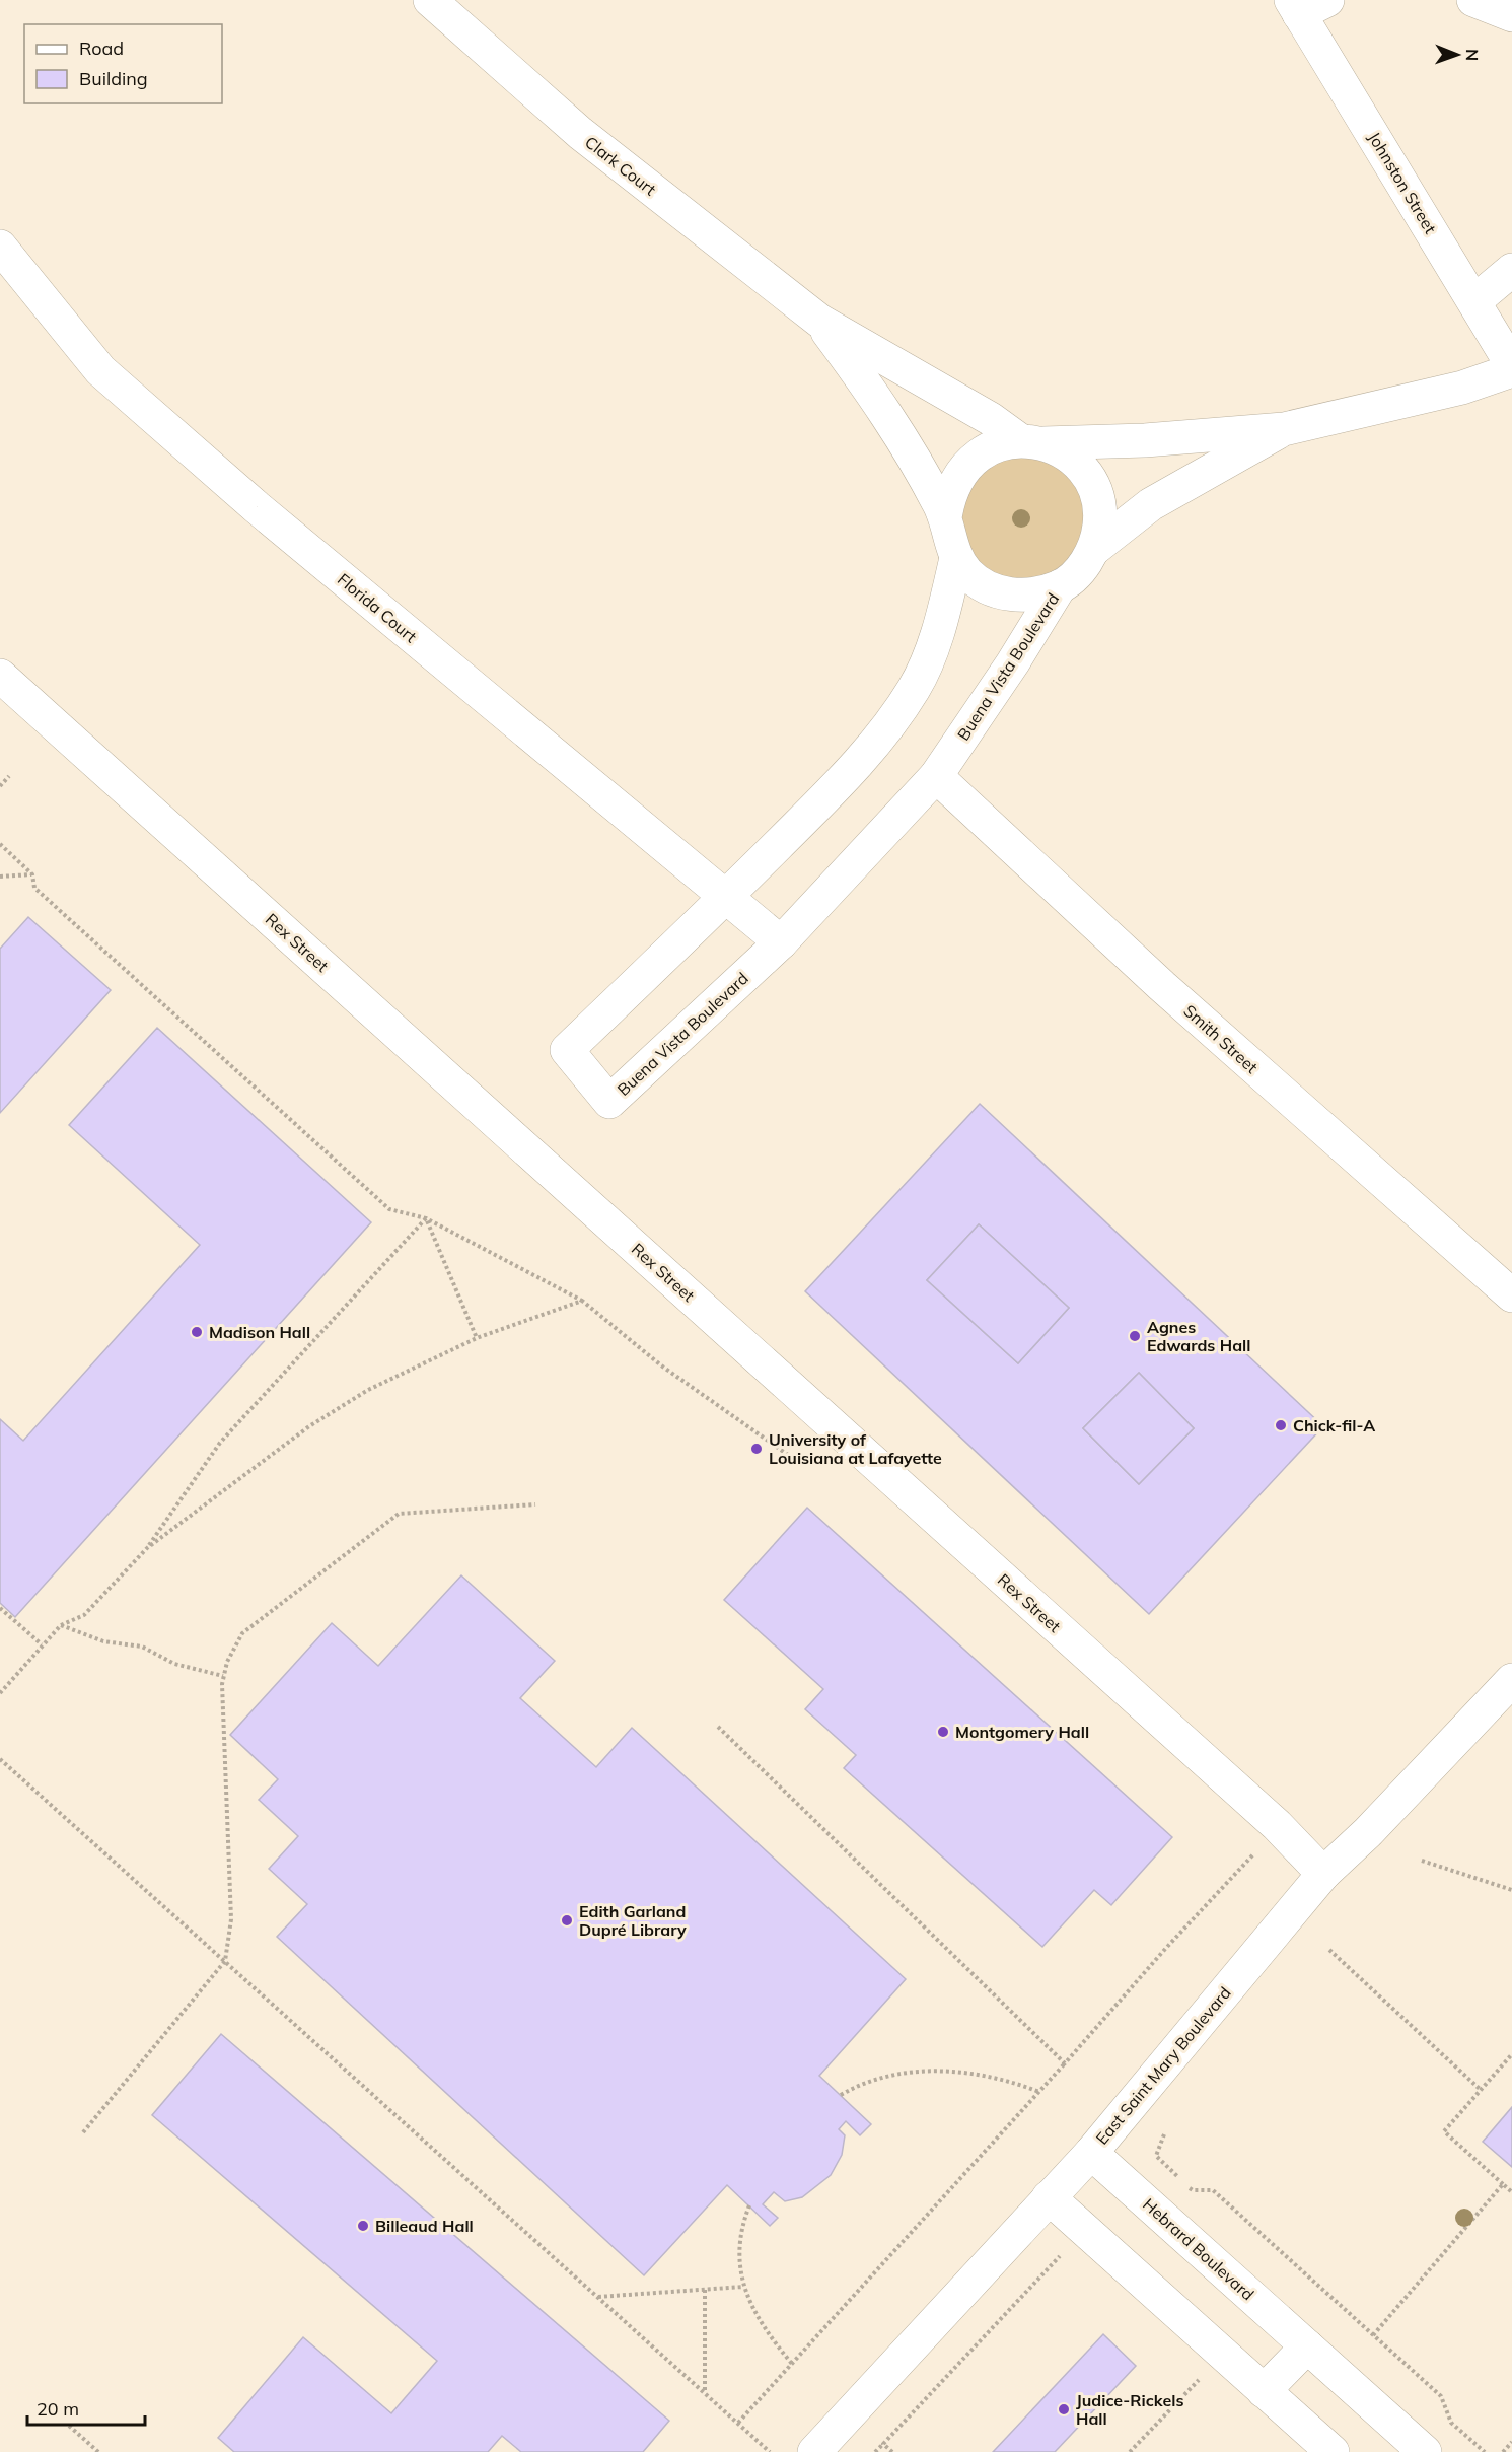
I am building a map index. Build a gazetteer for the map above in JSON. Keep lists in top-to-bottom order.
{
  "streets": {
    "street": [
      "Clark Court",
      "Johnston Street",
      "Florida Court",
      "Buena Vista Boulevard",
      "Rex Street",
      "Smith Street",
      "East Saint Mary Boulevard",
      "Hebrard Boulevard"
    ]
  },
  "crossings": [
    ["Clark Court", "Buena Vista Boulevard"],
    ["Johnston Street", "Buena Vista Boulevard"],
    ["Florida Court", "Buena Vista Boulevard"],
    ["Buena Vista Boulevard", "Smith Street"],
    ["Rex Street", "East Saint Mary Boulevard"],
    ["East Saint Mary Boulevard", "Hebrard Boulevard"]
  ],
  "places": [
    "Madison Hall",
    "Agnes Edwards Hall",
    "Chick-fil-A",
    "University of Louisiana at Lafayette",
    "Montgomery Hall",
    "Edith Garland Dupré Library",
    "Billeaud Hall",
    "Judice-Rickels Hall"
  ],
  "legend": ["Road", "Building"],
  "scale_bar": "20 m",
  "north": "right"
}
